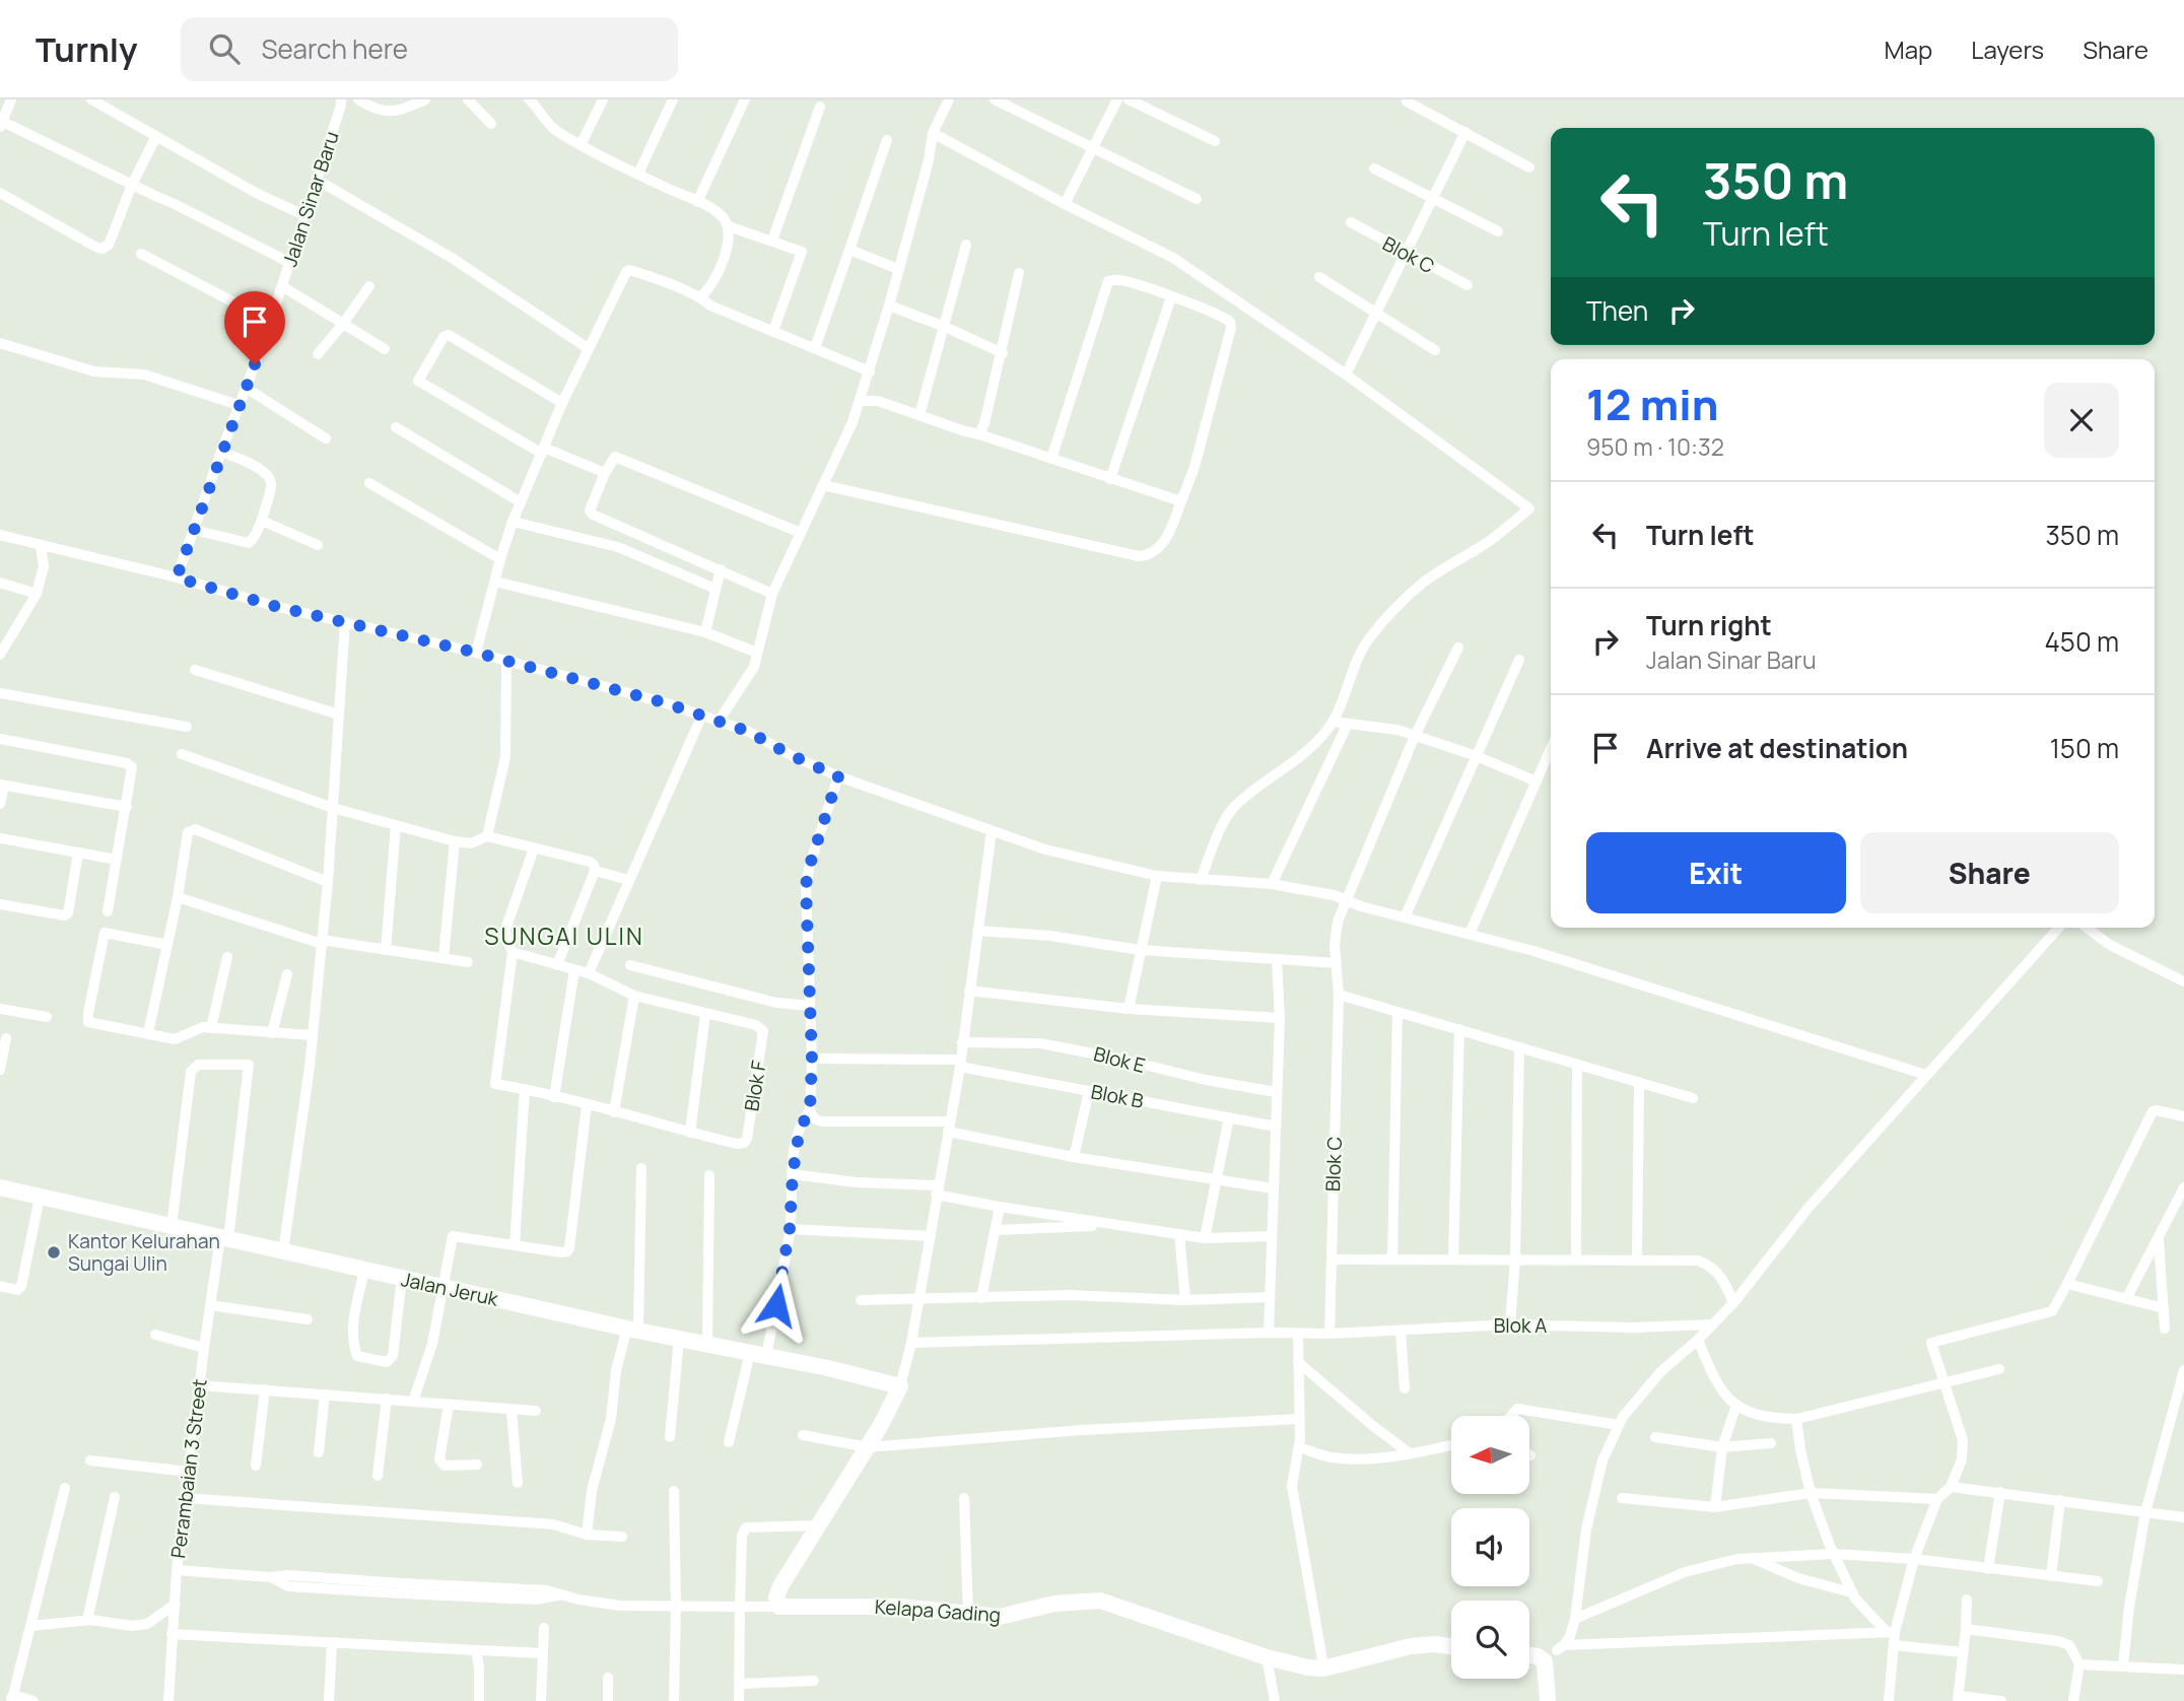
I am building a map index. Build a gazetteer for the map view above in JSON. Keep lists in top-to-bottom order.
{
  "streets": {
    "street": [
      "Jalan Sinar Baru",
      "Blok C",
      "Blok E",
      "Blok F",
      "Blok B",
      "Jalan Jeruk",
      "Blok A",
      "Perambaian 3 Street",
      "Kelapa Gading"
    ]
  },
  "crossings": [
    ["Blok C", "Blok A"],
    ["Jalan Jeruk", "Perambaian 3 Street"]
  ],
  "districts": ["SUNGAI ULIN"],
  "places": ["Kantor Kelurahan Sungai Ulin"],
  "north": "left",
  "page": {
    "header": "Turnly",
    "search": "Search here",
    "nav": ["Map", "Layers", "Share"],
    "turn": ["350 m", "Turn left"],
    "then": "Then",
    "heading": ["12 min", "950 m · 10:32"],
    "list": [
      {
        "name": "Turn left",
        "value": "350 m"
      },
      {
        "name": "Turn right",
        "note": "Jalan Sinar Baru",
        "value": "450 m"
      },
      {
        "name": "Arrive at destination",
        "value": "150 m"
      }
    ],
    "buttons": ["Exit", "Share"]
  }
}
